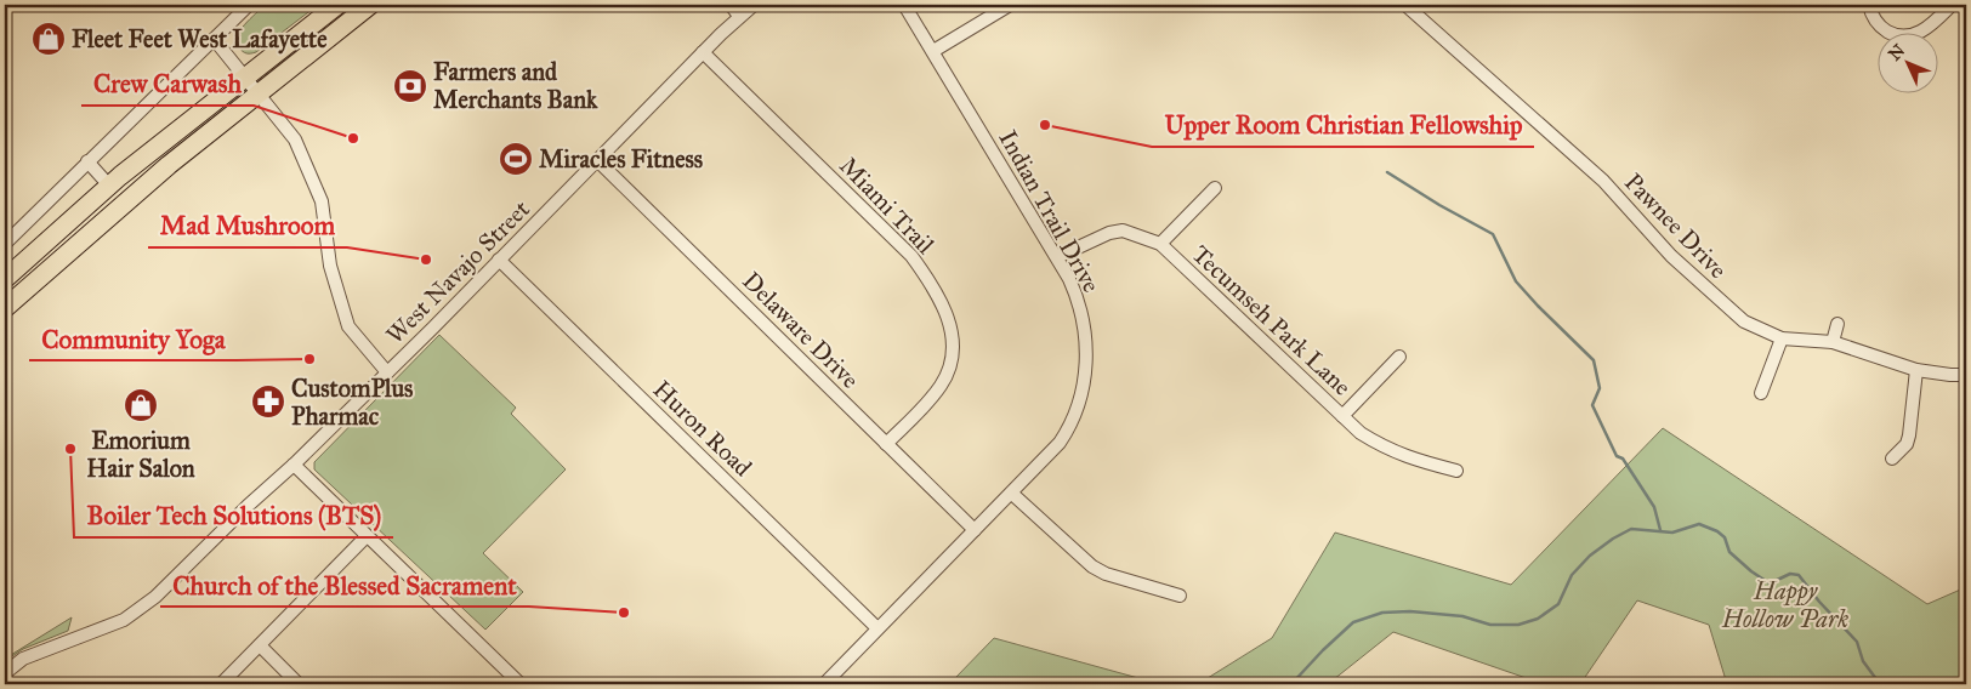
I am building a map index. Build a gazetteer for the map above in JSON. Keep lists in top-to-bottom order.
{
  "streets": {
    "street": [
      "Miami Trail",
      "Indian Trail Drive",
      "Pawnee Drive",
      "West Navajo Street",
      "Tecumseh Park Lane",
      "Delaware Drive",
      "Huron Road"
    ]
  },
  "crossings": [
    ["Miami Trail", "West Navajo Street"],
    ["Miami Trail", "Delaware Drive"],
    ["Indian Trail Drive", "Tecumseh Park Lane"],
    ["Indian Trail Drive", "Delaware Drive"],
    ["Indian Trail Drive", "Huron Road"],
    ["West Navajo Street", "Delaware Drive"],
    ["West Navajo Street", "Huron Road"]
  ],
  "parks": ["Happy Hollow Park"],
  "places": {
    "shop": ["Fleet Feet West Lafayette", "Emorium Hair Salon"],
    "bank": ["Farmers and Merchants Bank"],
    "other": [
      "Upper Room Christian Fellowship",
      "Crew Carwash",
      "Mad Mushroom",
      "Community Yoga",
      "Boiler Tech Solutions (BTS)",
      "Church of the Blessed Sacrament"
    ],
    "sports": ["Miracles Fitness"],
    "pharmacy": ["CustomPlus Pharmac"]
  },
  "north": "top left"
}
